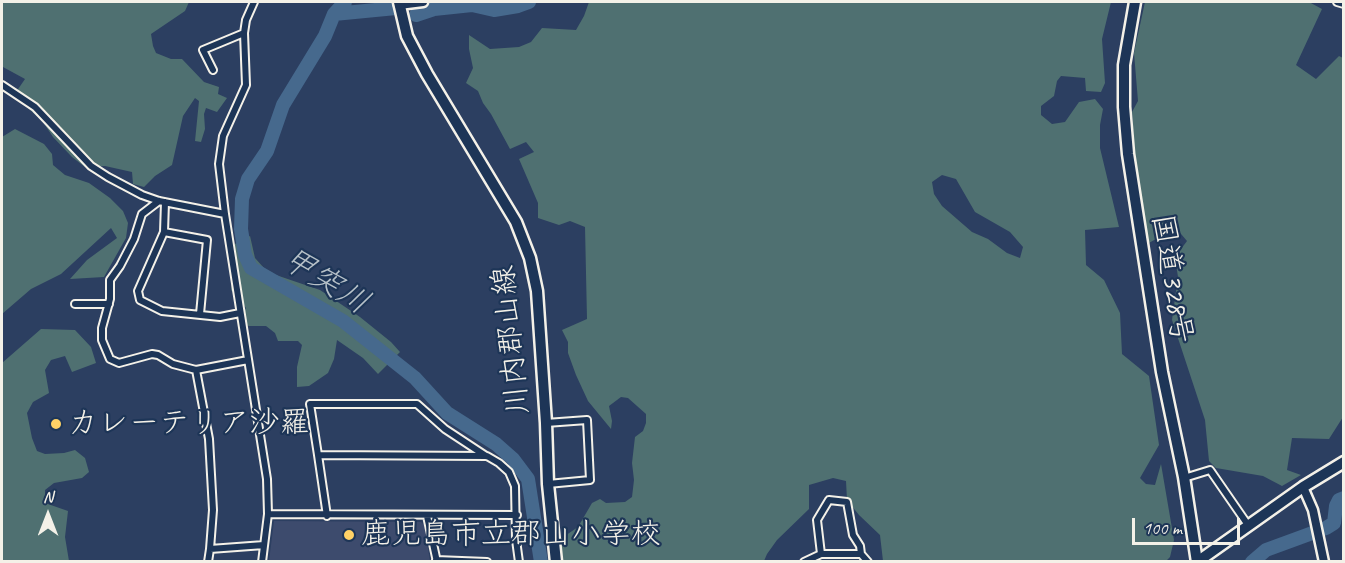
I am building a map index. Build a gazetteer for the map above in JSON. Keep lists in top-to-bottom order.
{
  "streets": {
    "main road": ["国道328号", "川内郡山線"]
  },
  "water": ["甲突川"],
  "places": ["カレーテリア沙羅", "鹿児島市立郡山小学校"],
  "scale_bar": "100 m",
  "north": "top"
}
